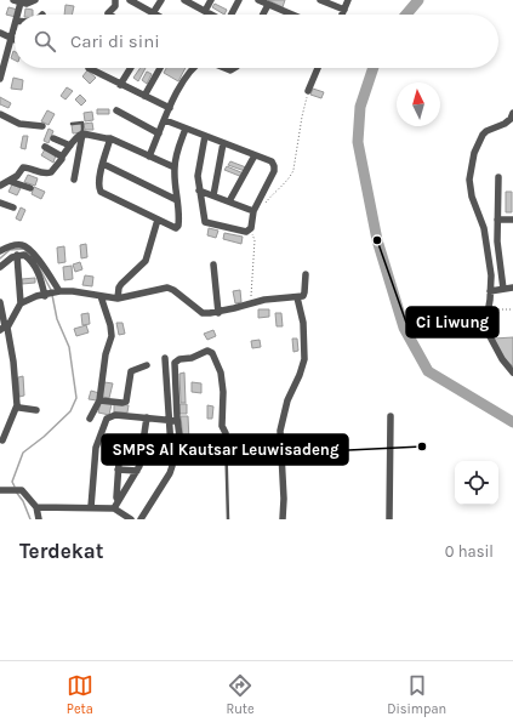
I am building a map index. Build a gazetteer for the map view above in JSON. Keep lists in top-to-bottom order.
{
  "places": ["Ci Liwung", "SMPS Al Kautsar Leuwisadeng"],
  "north": "top",
  "page": {
    "search": "Cari di sini",
    "heading": ["Terdekat", "0 hasil"],
    "nav": ["Peta", "Rute", "Disimpan"]
  }
}
